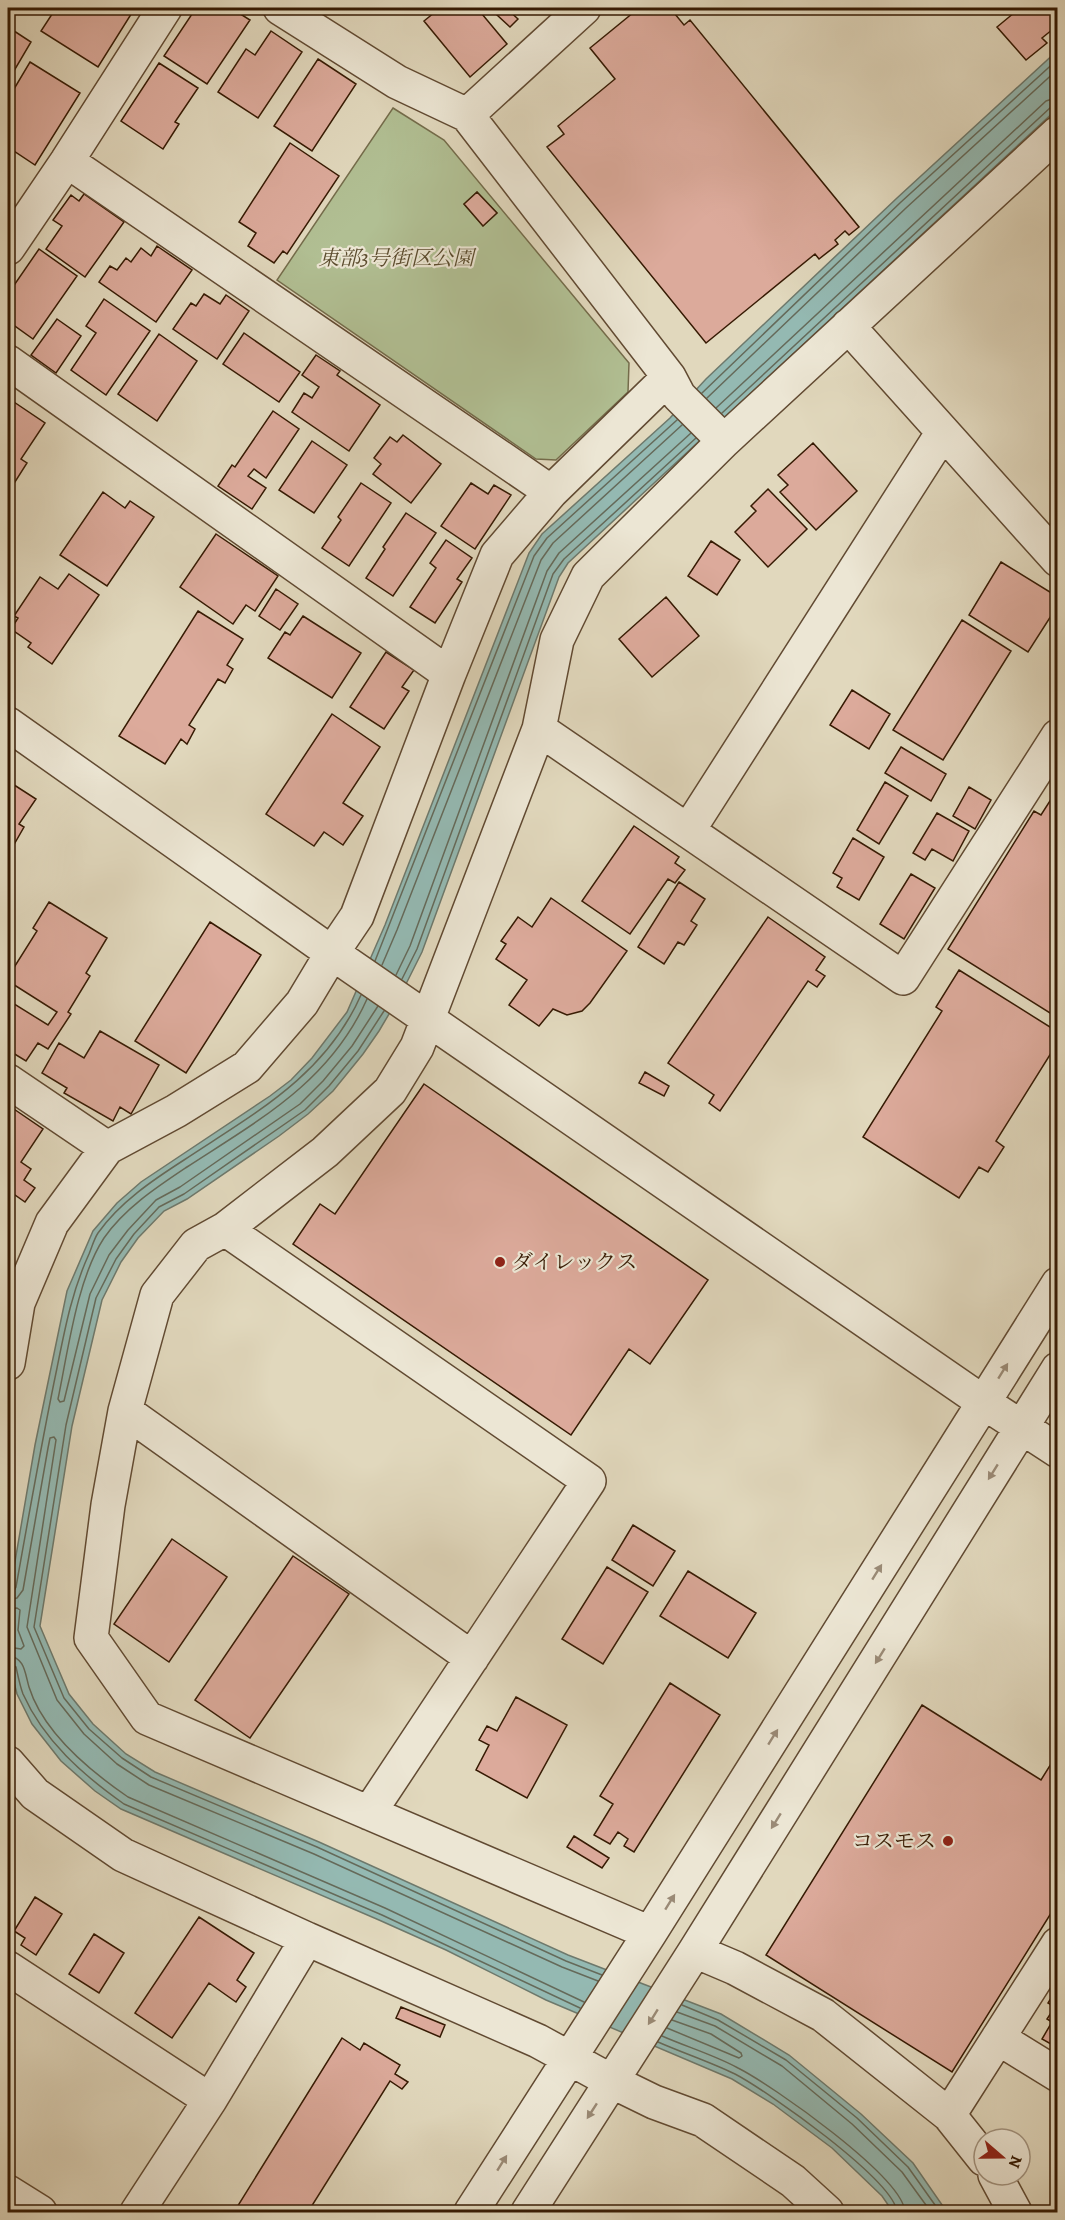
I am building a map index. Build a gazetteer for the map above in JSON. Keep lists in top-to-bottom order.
{
  "parks": ["東部3号街区公園"],
  "places": ["ダイレックス", "コスモス"],
  "north": "right"
}
